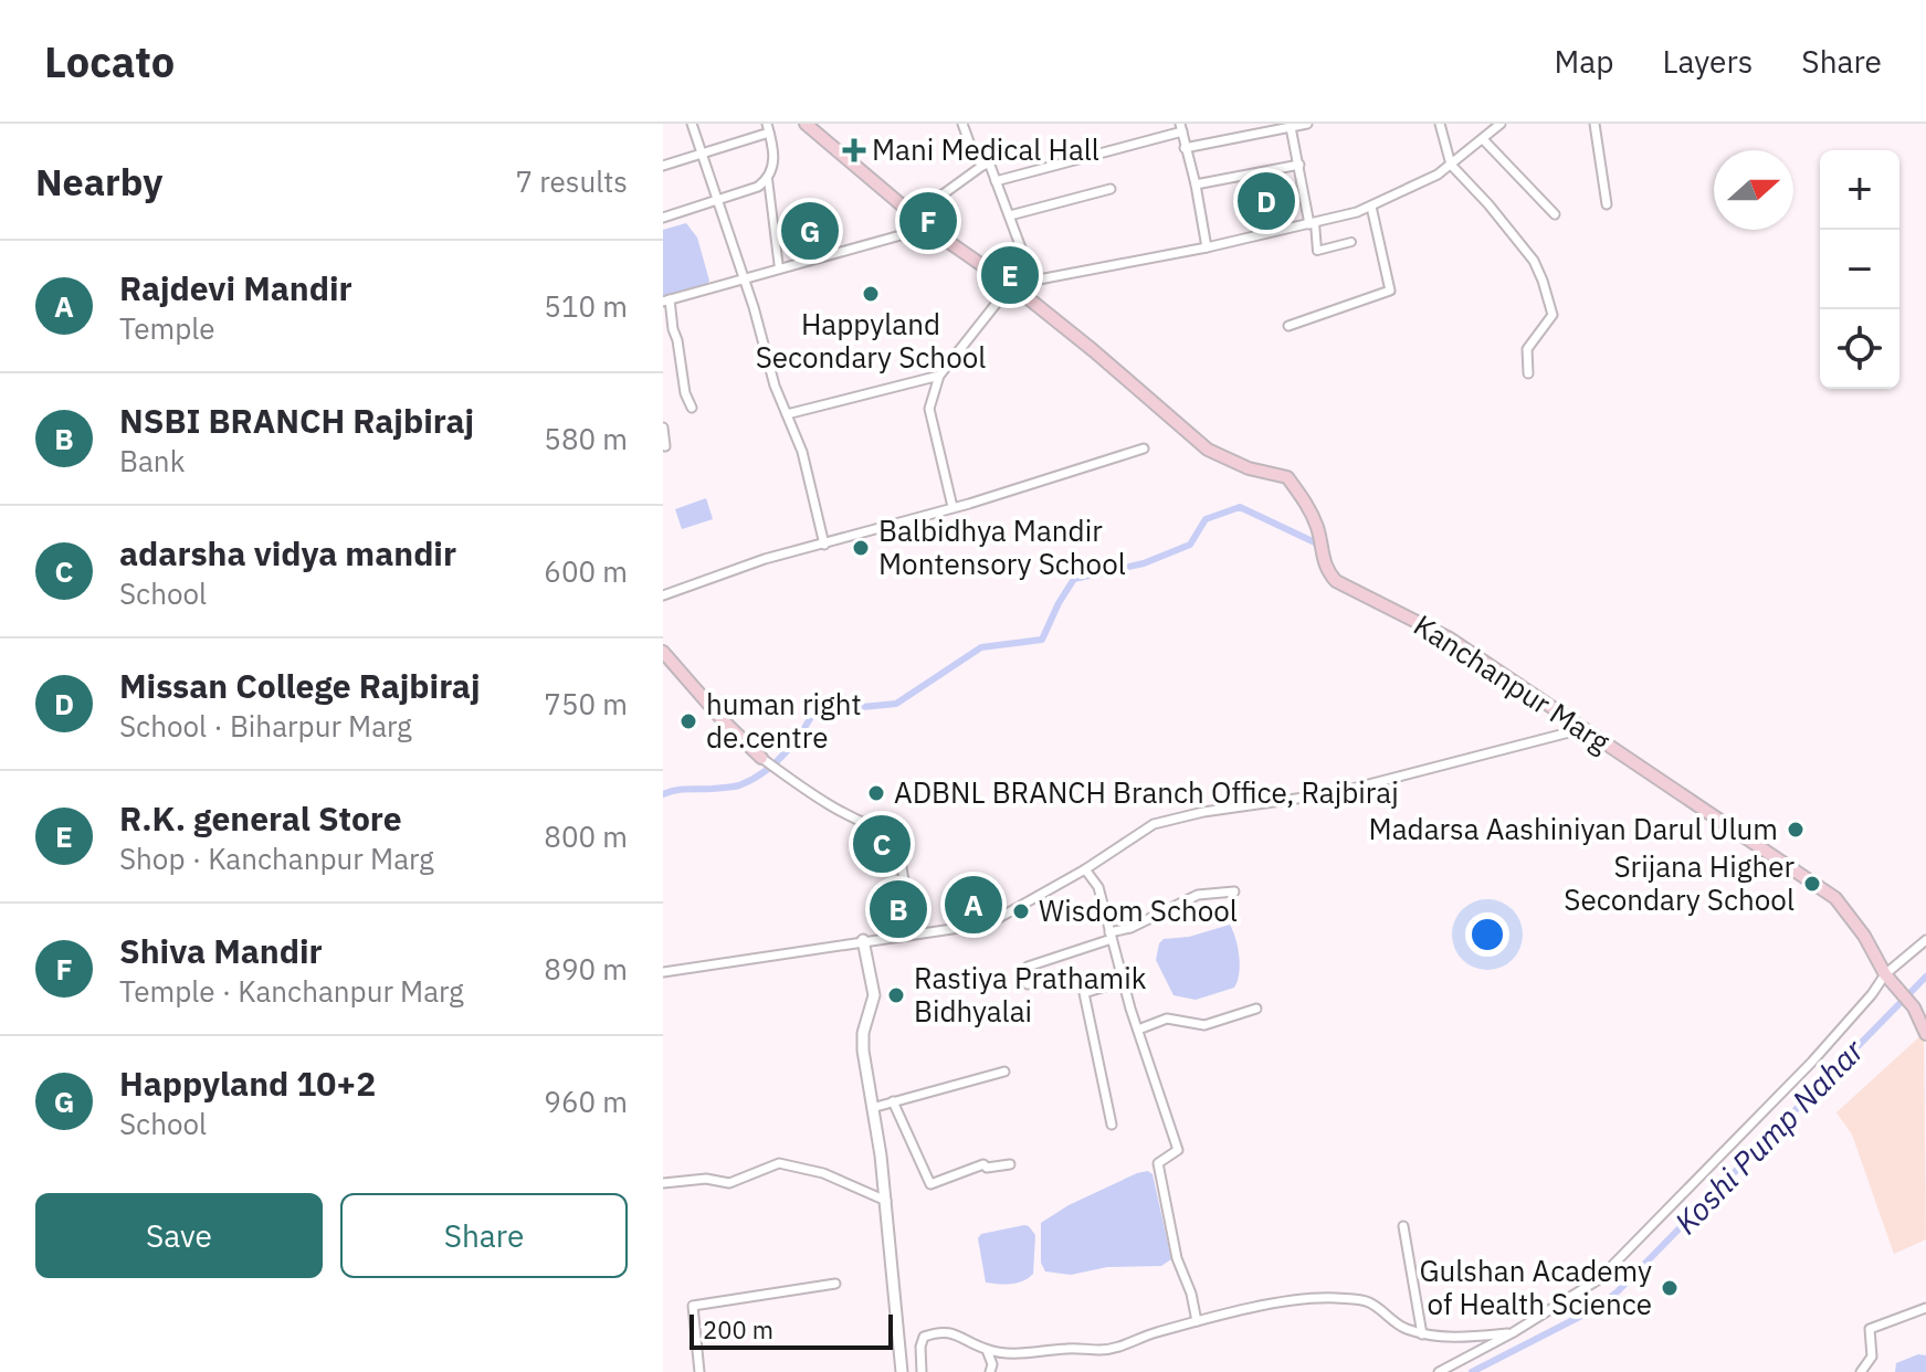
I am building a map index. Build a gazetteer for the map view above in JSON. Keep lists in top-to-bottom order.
{
  "streets": {
    "main road": ["Kanchanpur Marg"]
  },
  "water": ["Koshi Pump Nahar"],
  "places": {
    "health": ["Mani Medical Hall"],
    "other": [
      "Happyland Secondary School",
      "Balbidhya Mandir Montensory School",
      "human right de.centre",
      "ADBNL BRANCH Branch Office, Rajbiraj",
      "Madarsa Aashiniyan Darul Ulum",
      "Srijana Higher Secondary School",
      "Wisdom School",
      "Rastiya Prathamik Bidhyalai",
      "Gulshan Academy of Health Science"
    ]
  },
  "scale_bar": "200 m",
  "north": "right",
  "page": {
    "header": "Locato",
    "nav": ["Map", "Layers", "Share"],
    "heading": ["Nearby", "7 results"],
    "map_buttons": ["+", "−"],
    "pins": [
      "D",
      "F",
      "G",
      "E",
      "C",
      "A",
      "B"
    ],
    "list": [
      {
        "mark": "A",
        "name": "Rajdevi Mandir",
        "note": "Temple",
        "value": "510 m"
      },
      {
        "mark": "B",
        "name": "NSBI BRANCH Rajbiraj",
        "note": "Bank",
        "value": "580 m"
      },
      {
        "mark": "C",
        "name": "adarsha vidya mandir",
        "note": "School",
        "value": "600 m"
      },
      {
        "mark": "D",
        "name": "Missan College Rajbiraj",
        "note": "School · Biharpur Marg",
        "value": "750 m"
      },
      {
        "mark": "E",
        "name": "R.K. general Store",
        "note": "Shop · Kanchanpur Marg",
        "value": "800 m"
      },
      {
        "mark": "F",
        "name": "Shiva Mandir",
        "note": "Temple · Kanchanpur Marg",
        "value": "890 m"
      },
      {
        "mark": "G",
        "name": "Happyland 10+2",
        "note": "School",
        "value": "960 m"
      }
    ],
    "buttons": ["Save", "Share"],
    "scale": "200 m"
  }
}
